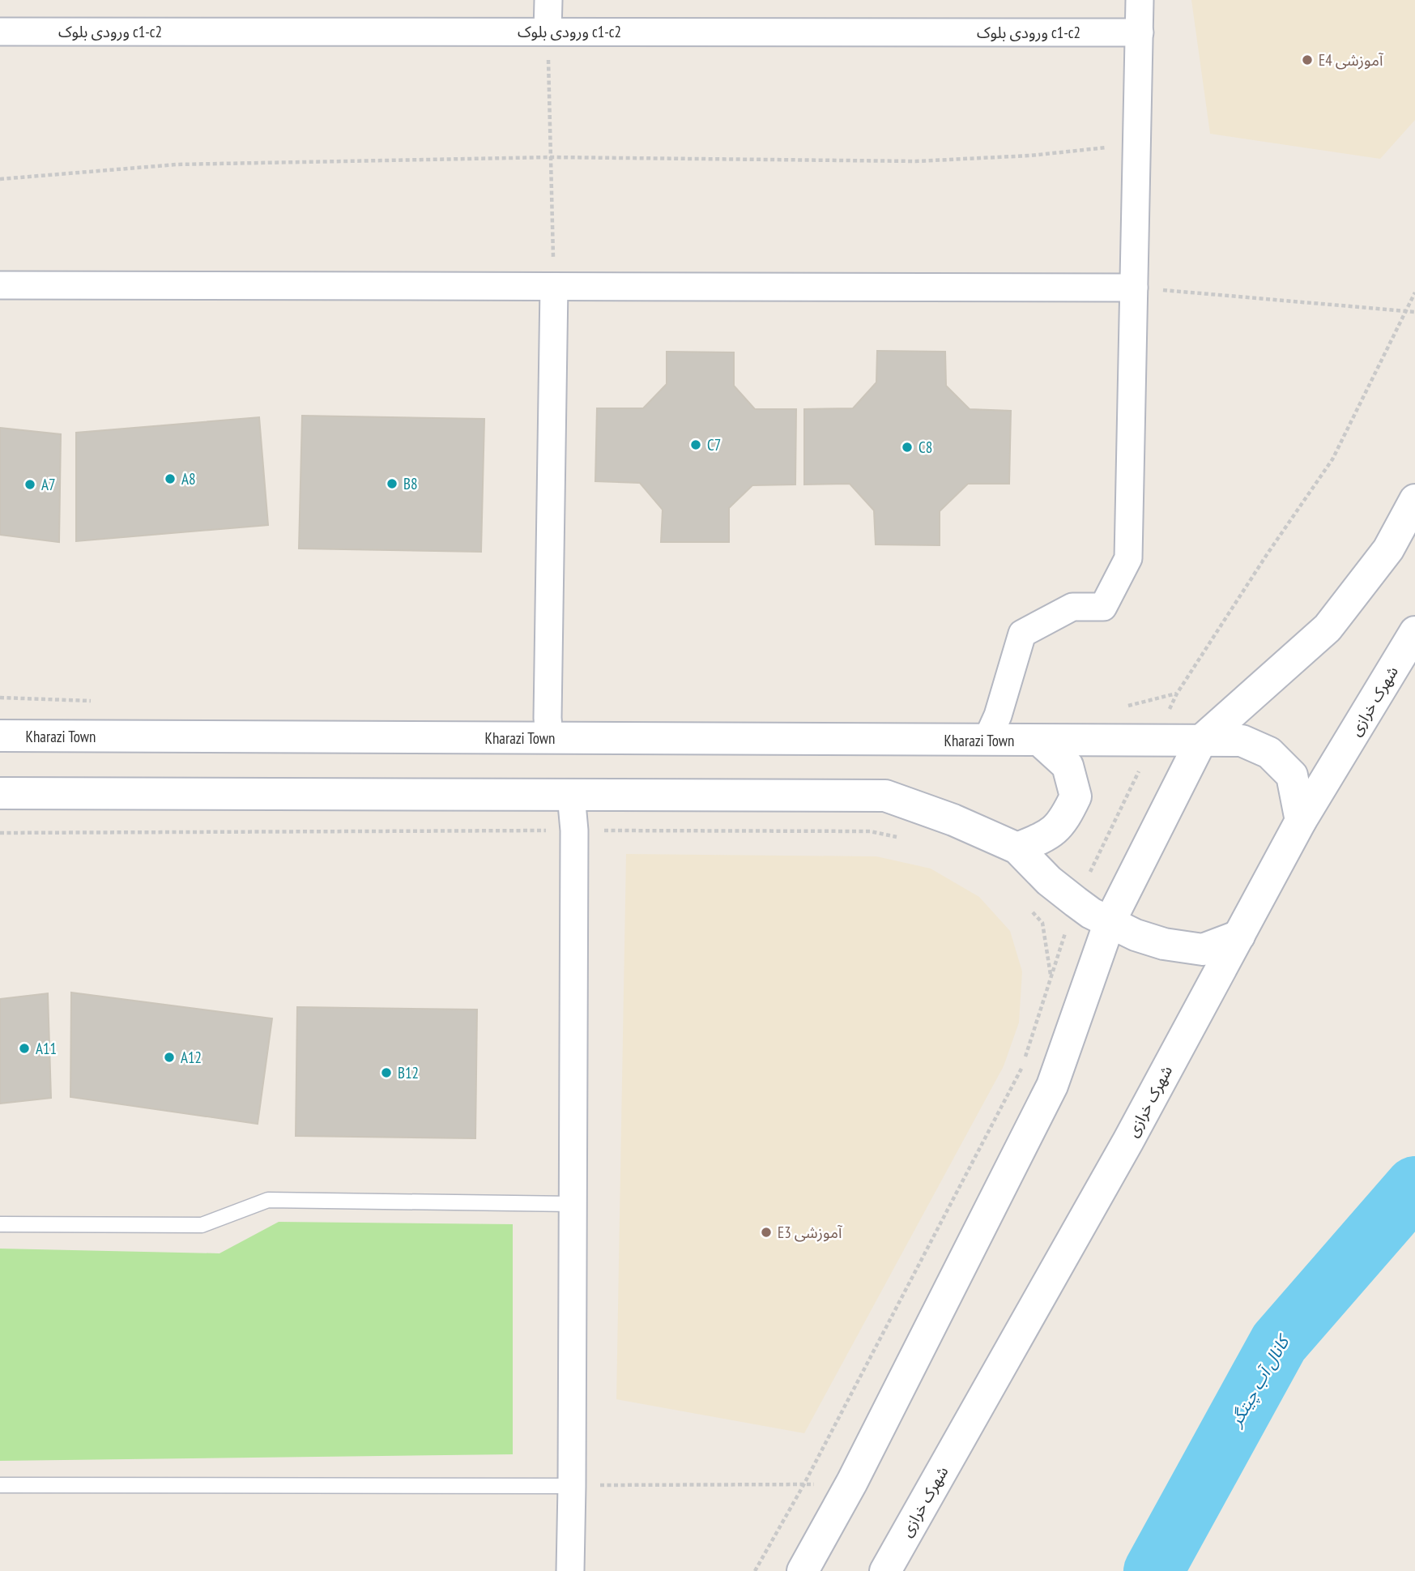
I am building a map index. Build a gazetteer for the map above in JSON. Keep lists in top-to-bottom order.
{
  "streets": {
    "street": ["ورودی بلوک c1-c2", "شهرک خرازی", "Kharazi Town"]
  },
  "crossings": [
    ["شهرک خرازی", "Kharazi Town"]
  ],
  "water": ["کانال آب چیتگر"],
  "places": [
    "E4 آموزشی",
    "C7",
    "C8",
    "A8",
    "B8",
    "A7",
    "A11",
    "A12",
    "B12",
    "E3 آموزشی"
  ]
}
